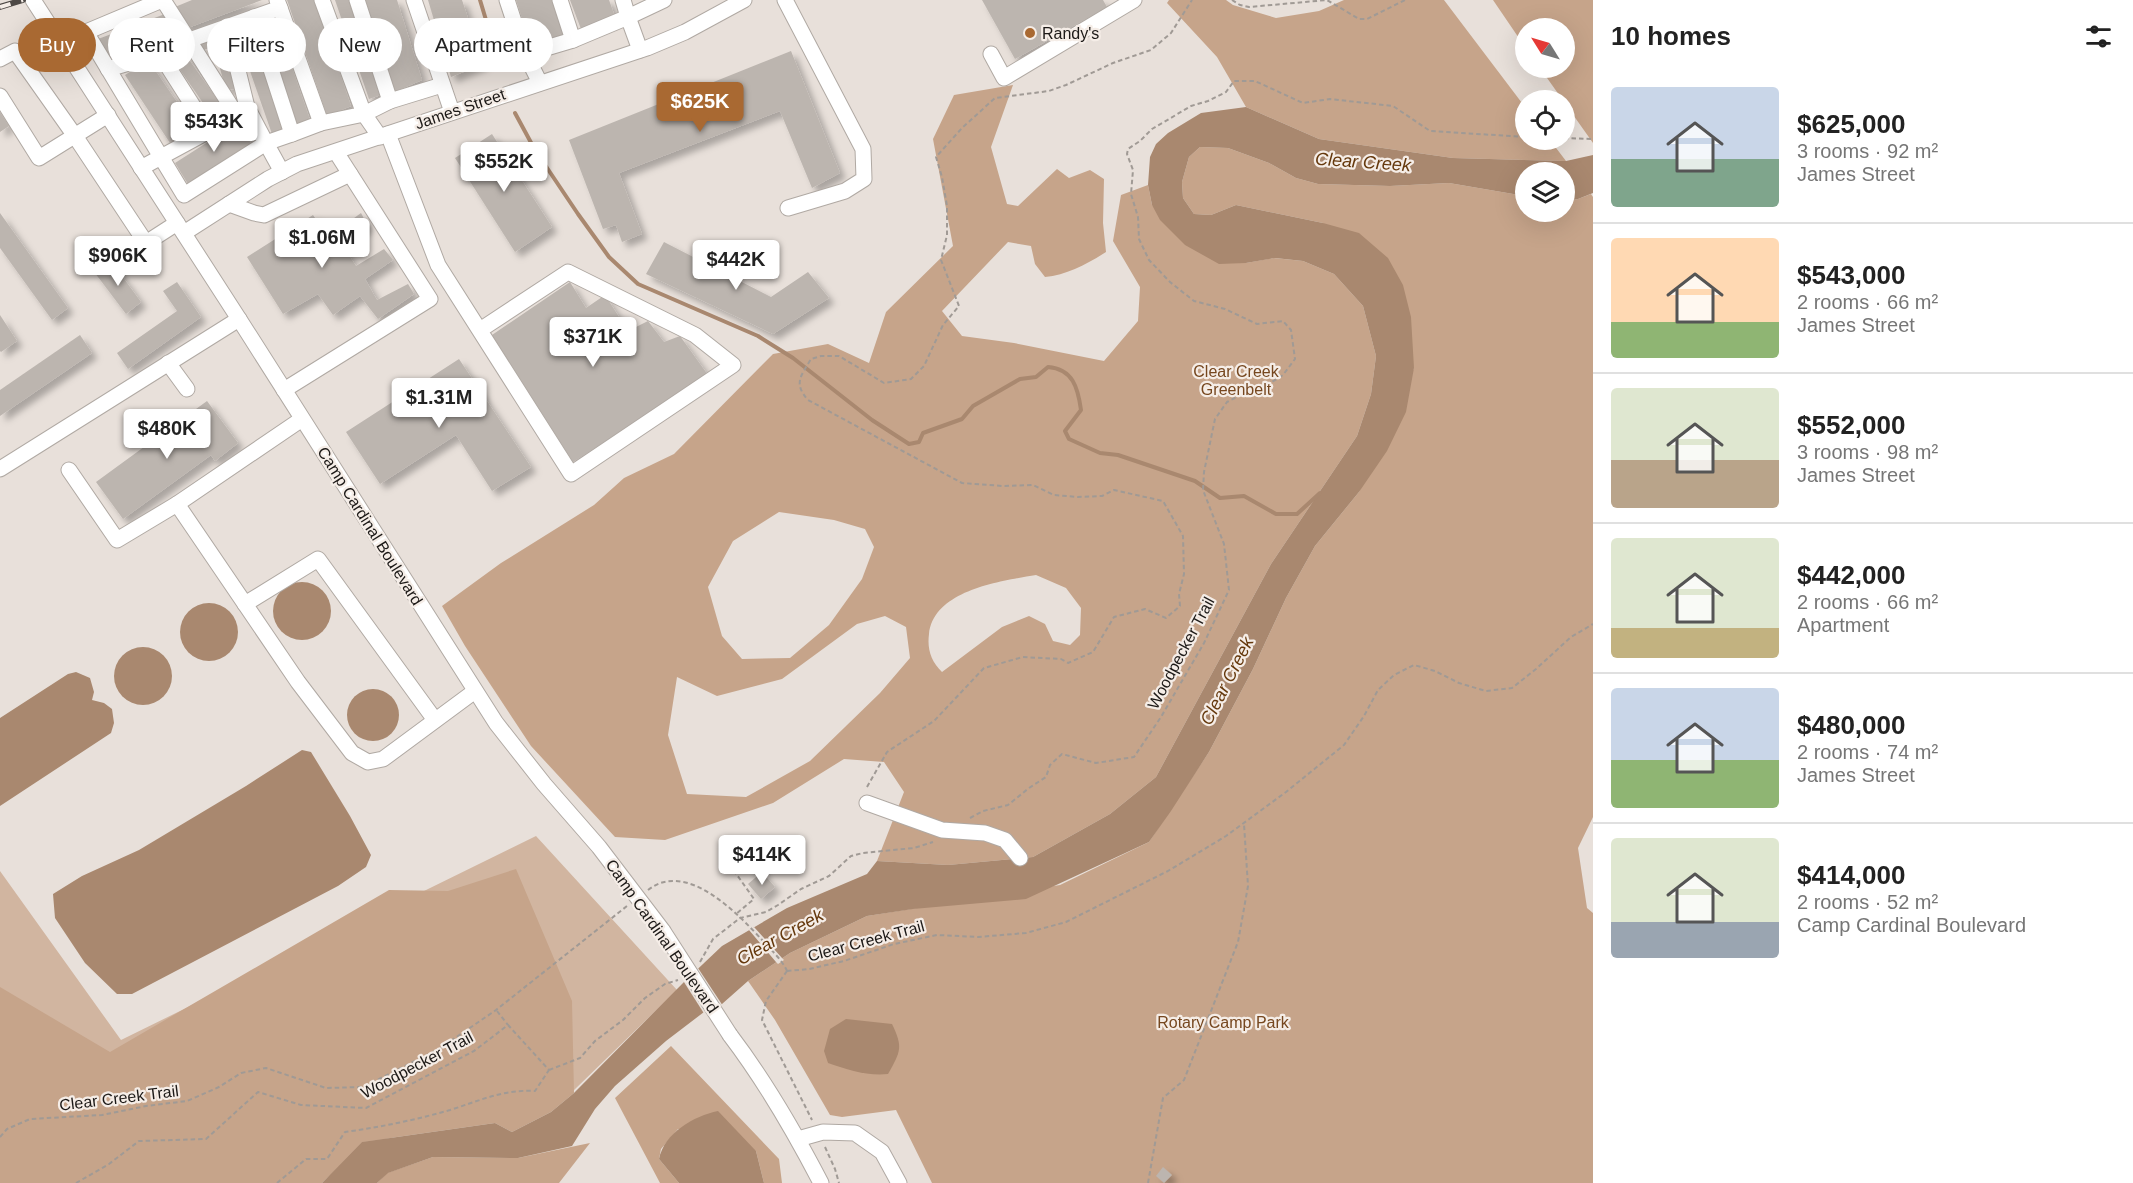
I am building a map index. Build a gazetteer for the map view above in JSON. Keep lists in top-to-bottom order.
{
  "streets": {
    "street": ["James Street", "Camp Cardinal Boulevard"],
    "path": ["Woodpecker Trail", "Clear Creek Trail"]
  },
  "crossings": [
    ["James Street", "Camp Cardinal Boulevard"],
    ["Camp Cardinal Boulevard", "Clear Creek Trail"]
  ],
  "water": ["Clear Creek"],
  "parks": ["Clear Creek Greenbelt", "Rotary Camp Park"],
  "places": ["Randy's"],
  "north": "top left",
  "page": {
    "heading": "10 homes",
    "chip": [
      "Buy",
      "Rent",
      "Filters",
      "New",
      "Apartment"
    ],
    "list": [
      {
        "name": "$625,000",
        "note": "3 rooms · 92 m² · James Street"
      },
      {
        "name": "$543,000",
        "note": "2 rooms · 66 m² · James Street"
      },
      {
        "name": "$552,000",
        "note": "3 rooms · 98 m² · James Street"
      },
      {
        "name": "$442,000",
        "note": "2 rooms · 66 m² · Apartment"
      },
      {
        "name": "$480,000",
        "note": "2 rooms · 74 m² · James Street"
      },
      {
        "name": "$414,000",
        "note": "2 rooms · 52 m² · Camp Cardinal Boulevard"
      }
    ],
    "price": [
      "$625K",
      "$543K",
      "$552K",
      "$1.06M",
      "$906K",
      "$442K",
      "$371K",
      "$1.31M",
      "$480K",
      "$414K"
    ]
  }
}
